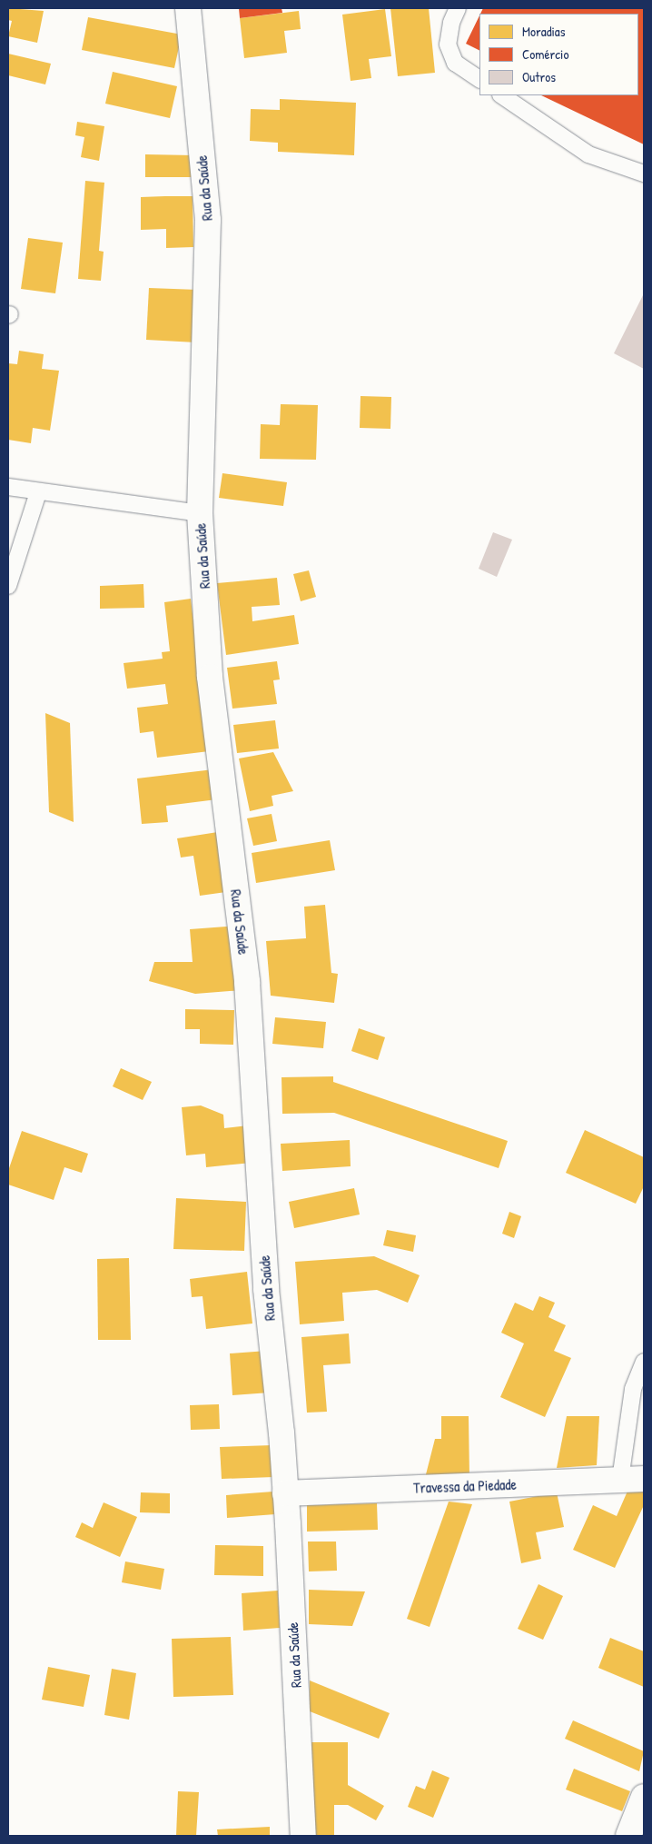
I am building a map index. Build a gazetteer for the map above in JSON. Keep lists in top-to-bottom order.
{
  "streets": {
    "street": ["Rua da Saúde", "Travessa da Piedade"]
  },
  "crossings": [
    ["Rua da Saúde", "Travessa da Piedade"]
  ],
  "legend": ["Moradias", "Comércio", "Outros"]
}
